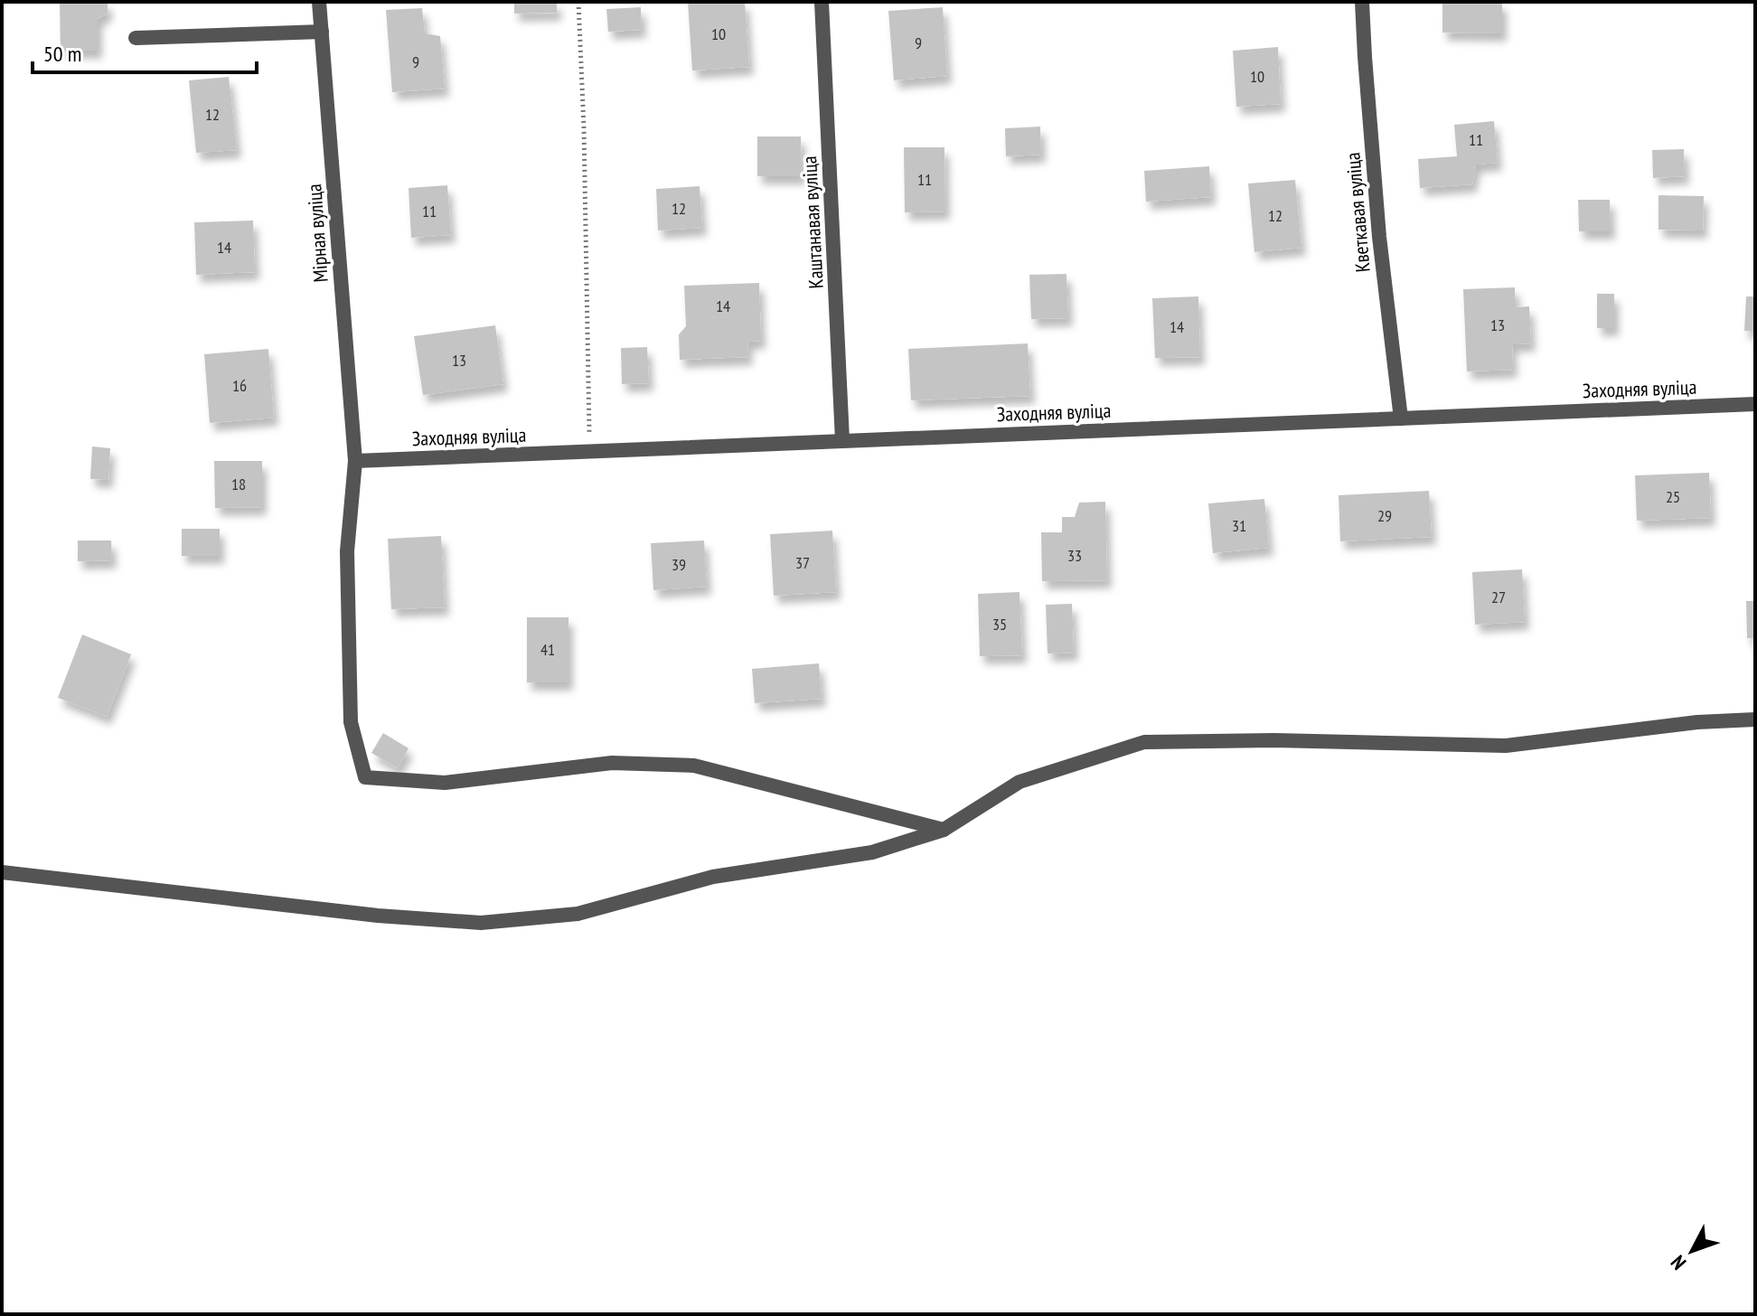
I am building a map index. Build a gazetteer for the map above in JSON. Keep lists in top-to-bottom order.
{
  "streets": {
    "street": [
      "Кветкавая вуліца",
      "Каштанавая вуліца",
      "Мірная вуліца",
      "Заходняя вуліца"
    ]
  },
  "crossings": [
    ["Кветкавая вуліца", "Заходняя вуліца"],
    ["Каштанавая вуліца", "Заходняя вуліца"],
    ["Мірная вуліца", "Заходняя вуліца"]
  ],
  "house_numbers": [
    "10",
    "9",
    "9",
    "10",
    "12",
    "11",
    "11",
    "12",
    "11",
    "12",
    "14",
    "14",
    "13",
    "14",
    "13",
    "16",
    "18",
    "25",
    "29",
    "31",
    "33",
    "37",
    "39",
    "27",
    "35",
    "41"
  ],
  "scale_bar": "50 m",
  "north": "bottom left"
}
